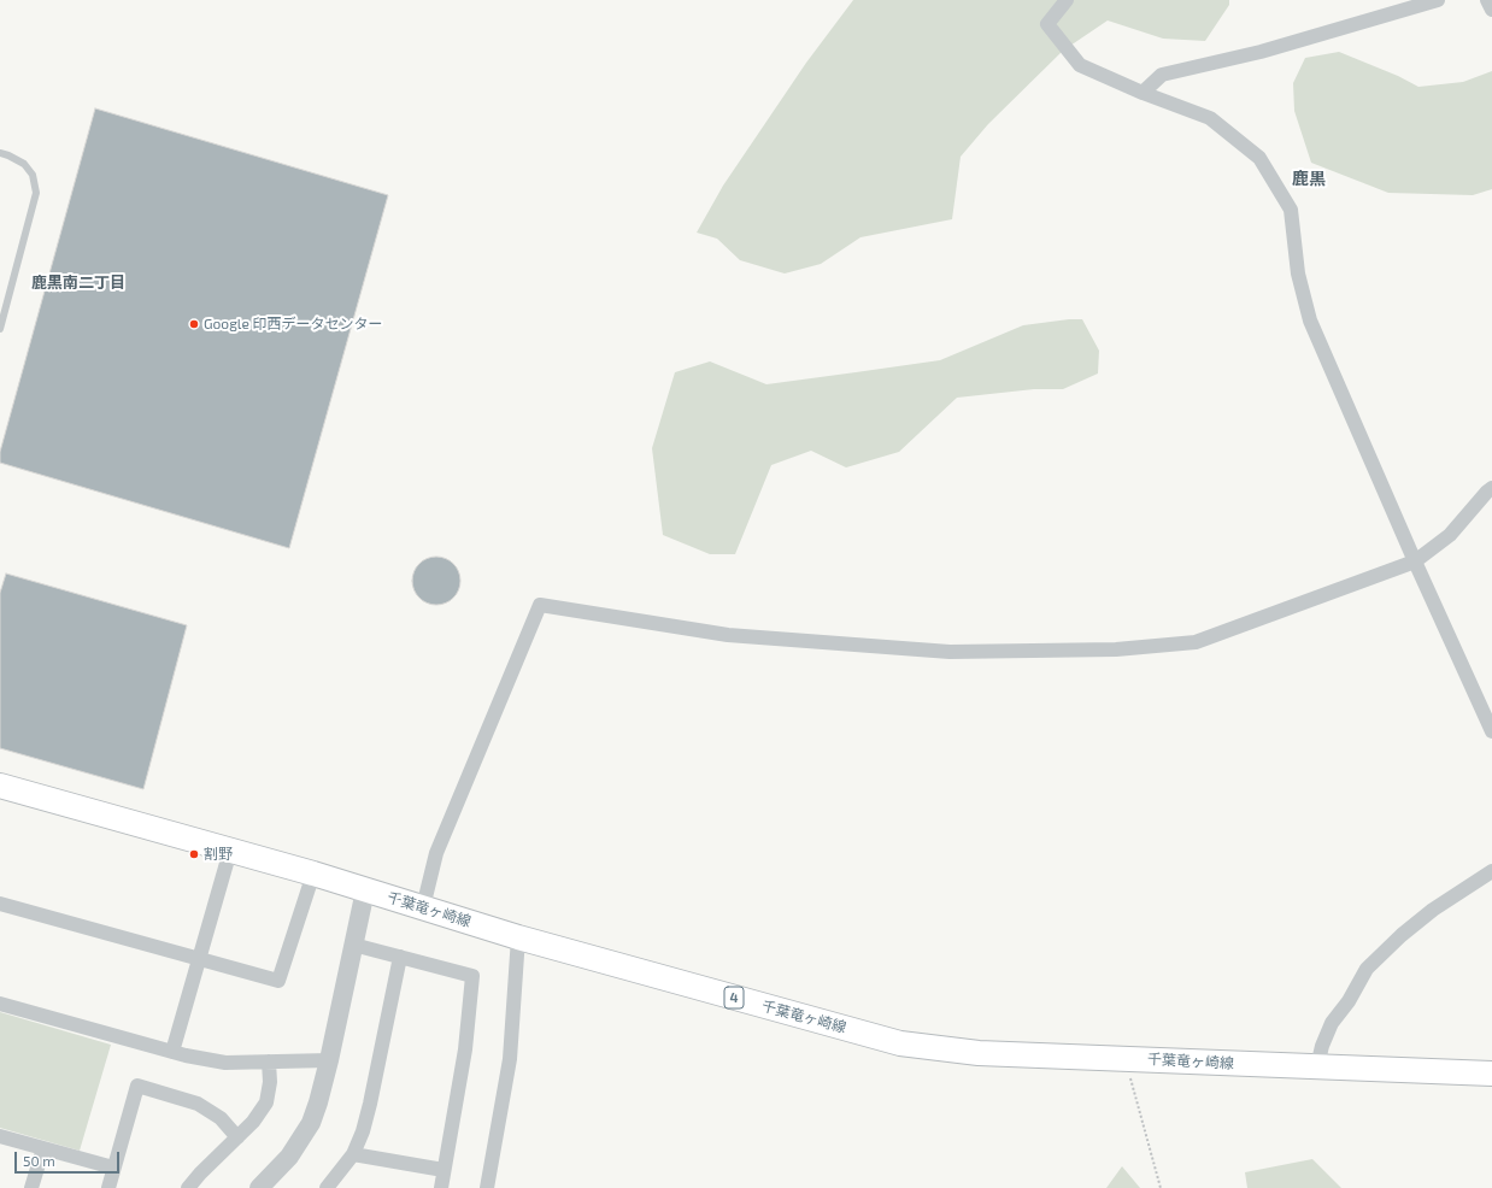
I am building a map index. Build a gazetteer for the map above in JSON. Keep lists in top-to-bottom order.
{
  "streets": {
    "main road": ["千葉竜ヶ崎線", "4"]
  },
  "districts": ["鹿黒", "鹿黒南二丁目"],
  "places": ["Google 印西データセンター", "割野"],
  "scale_bar": "50 m"
}
